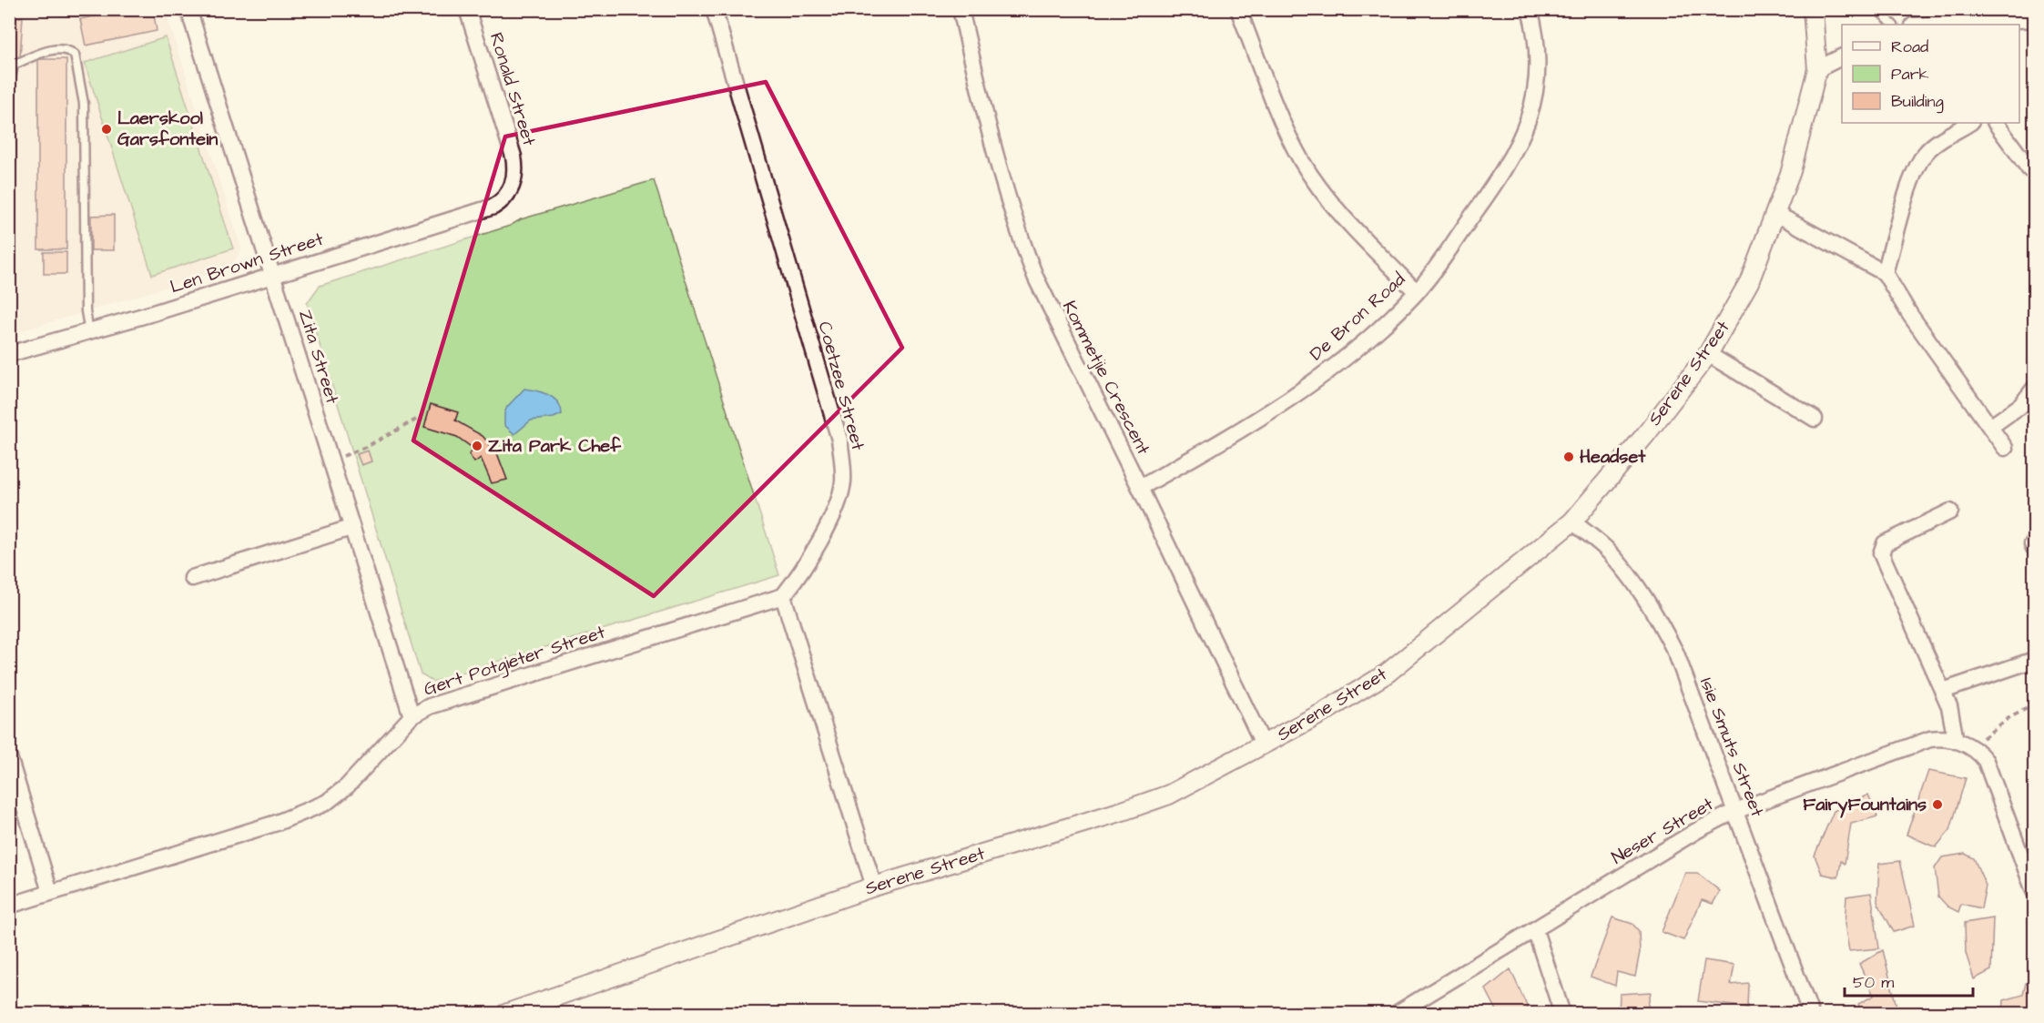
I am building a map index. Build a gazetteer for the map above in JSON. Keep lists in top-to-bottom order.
{
  "streets": {
    "street": [
      "Ronald Street",
      "Len Brown Street",
      "De Bron Road",
      "Zita Street",
      "Serene Street",
      "Kommetjie Crescent",
      "Coetzee Street",
      "Gert Potgieter Street",
      "Isie Smuts Street",
      "Neser Street"
    ]
  },
  "crossings": [
    ["Ronald Street", "Len Brown Street"],
    ["Len Brown Street", "Zita Street"],
    ["De Bron Road", "Kommetjie Crescent"],
    ["Zita Street", "Gert Potgieter Street"],
    ["Serene Street", "Kommetjie Crescent"],
    ["Serene Street", "Isie Smuts Street"],
    ["Coetzee Street", "Gert Potgieter Street"],
    ["Isie Smuts Street", "Neser Street"]
  ],
  "places": [
    "Laerskool Garsfontein",
    "Zita Park Chef",
    "Headset",
    "FairyFountains"
  ],
  "legend": ["Road", "Park", "Building"],
  "scale_bar": "50 m"
}
